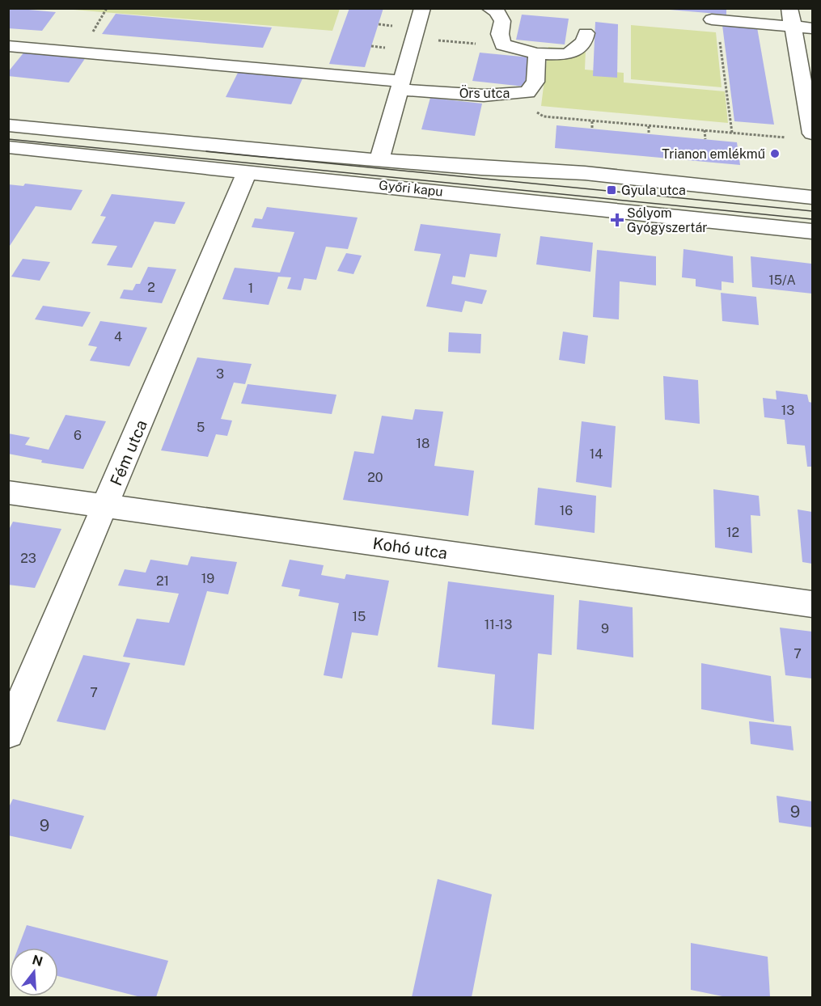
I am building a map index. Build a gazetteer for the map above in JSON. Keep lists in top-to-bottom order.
{
  "streets": {
    "street": [
      "Örs utca",
      "Győri kapu",
      "Fém utca",
      "Kohó utca"
    ]
  },
  "crossings": [
    ["Győri kapu", "Fém utca"],
    ["Fém utca", "Kohó utca"]
  ],
  "places": {
    "other": ["Trianon emlékmű"],
    "transit": ["Gyula utca"],
    "health": ["Sólyom Gyógyszertár"]
  },
  "house_numbers": [
    "15/A",
    "2",
    "1",
    "4",
    "3",
    "13",
    "5",
    "6",
    "18",
    "14",
    "20",
    "16",
    "12",
    "23",
    "19",
    "21",
    "15",
    "11-13",
    "9",
    "7",
    "7",
    "9",
    "9"
  ],
  "north": "top"
}
